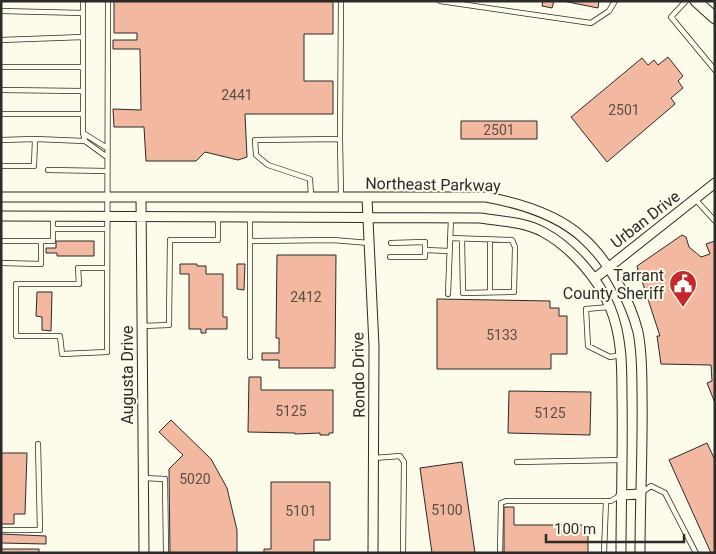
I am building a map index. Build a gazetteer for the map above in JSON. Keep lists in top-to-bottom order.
{
  "streets": {
    "street": [
      "Northeast Parkway",
      "Urban Drive",
      "Augusta Drive",
      "Rondo Drive"
    ]
  },
  "crossings": [
    ["Northeast Parkway", "Urban Drive"],
    ["Northeast Parkway", "Augusta Drive"],
    ["Northeast Parkway", "Rondo Drive"]
  ],
  "places": {
    "public building": ["Tarrant County Sheriff"]
  },
  "house_numbers": [
    "2441",
    "2501",
    "2501",
    "2412",
    "5133",
    "5125",
    "5125",
    "5020",
    "5100",
    "5101"
  ],
  "scale_bar": "100 m"
}
